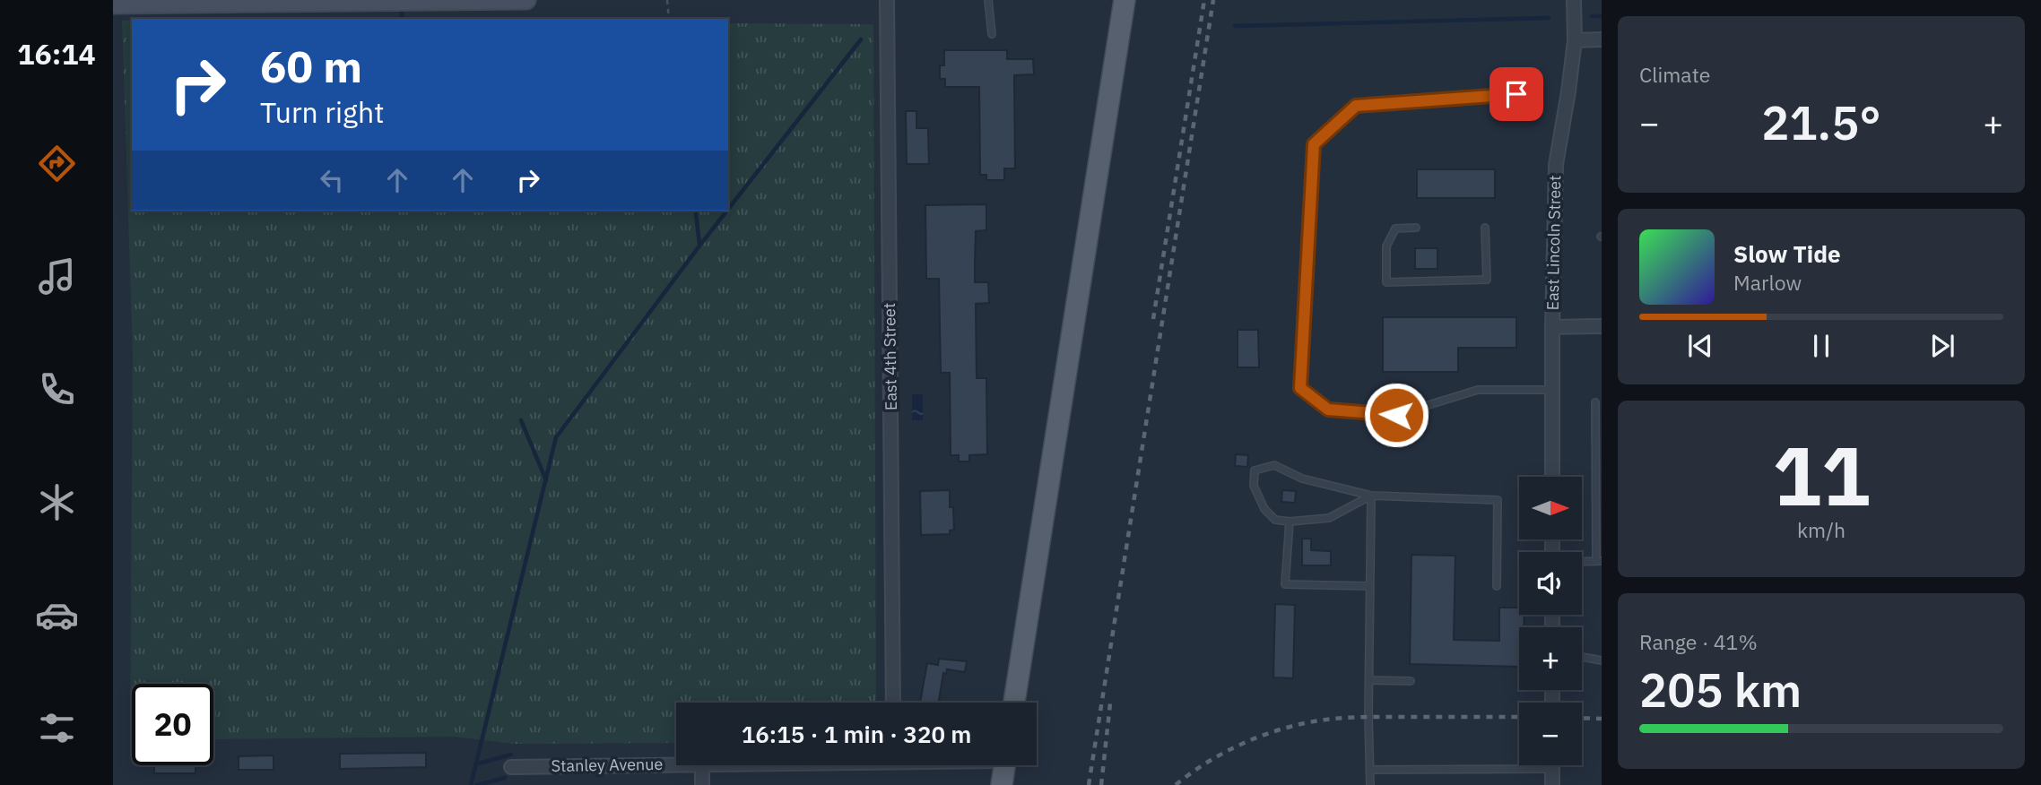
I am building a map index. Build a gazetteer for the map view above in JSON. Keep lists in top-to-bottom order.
{
  "streets": {
    "street": ["East Lincoln Street", "East 4th Street", "Stanley Avenue"]
  },
  "north": "right",
  "page": {
    "tabs": "16:14",
    "tile": [
      "Climate",
      ["11", "km/h"],
      ["Range · 41%", "205 km"]
    ],
    "turn": ["60 m", "Turn right"],
    "heat": ["−", "21.5°", "+"],
    "song": ["Slow Tide", "Marlow"],
    "map_buttons": ["+", "−"],
    "limit": "20",
    "trip": "16:15 · 1 min · 320 m"
  }
}
